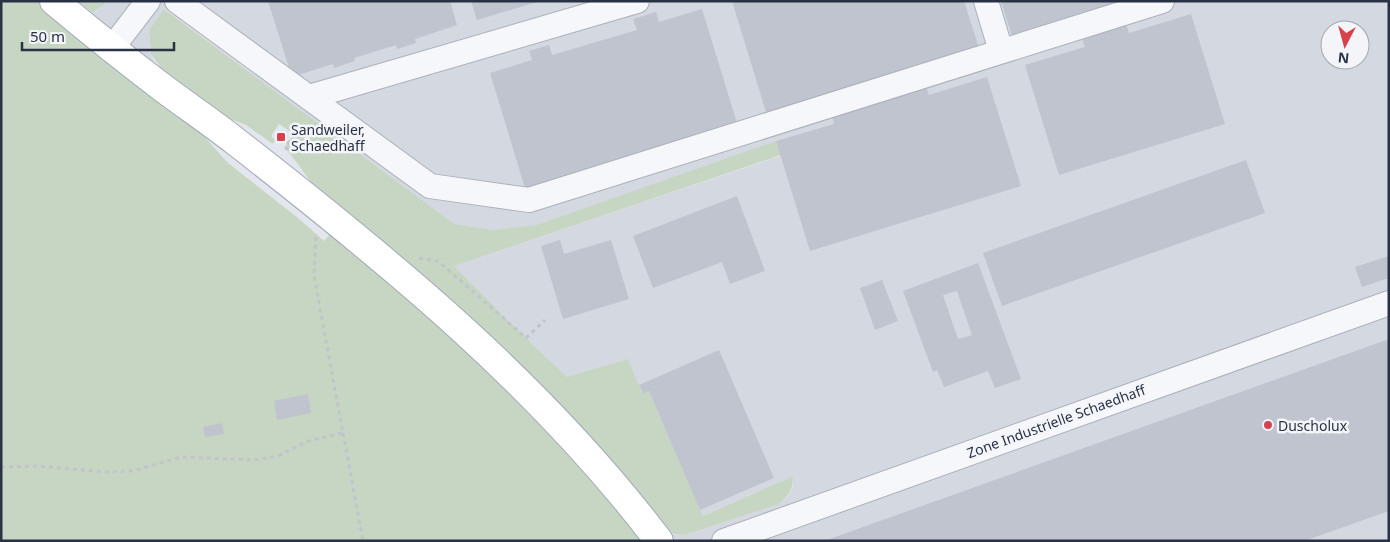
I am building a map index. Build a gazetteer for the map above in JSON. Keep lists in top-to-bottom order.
{
  "streets": {
    "lane": ["Zone Industrielle Schaedhaff"]
  },
  "places": {
    "transit": ["Sandweiler, Schaedhaff"],
    "other": ["Duscholux"]
  },
  "scale_bar": "50 m",
  "north": "bottom"
}
